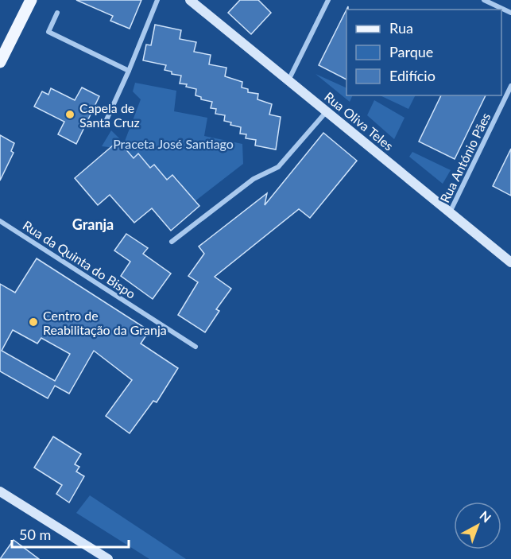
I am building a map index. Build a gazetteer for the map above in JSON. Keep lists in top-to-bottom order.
{
  "streets": {
    "main road": ["Rua Oliva Teles"],
    "street": ["Rua António Pães", "Rua da Quinta do Bispo"]
  },
  "crossings": [
    ["Rua Oliva Teles", "Rua António Pães"]
  ],
  "districts": ["Granja"],
  "parks": ["Praceta José Santiago"],
  "places": ["Capela de Santa Cruz", "Centro de Reabilitação da Granja"],
  "legend": ["Rua", "Parque", "Edifício"],
  "scale_bar": "50 m",
  "north": "top right"
}
